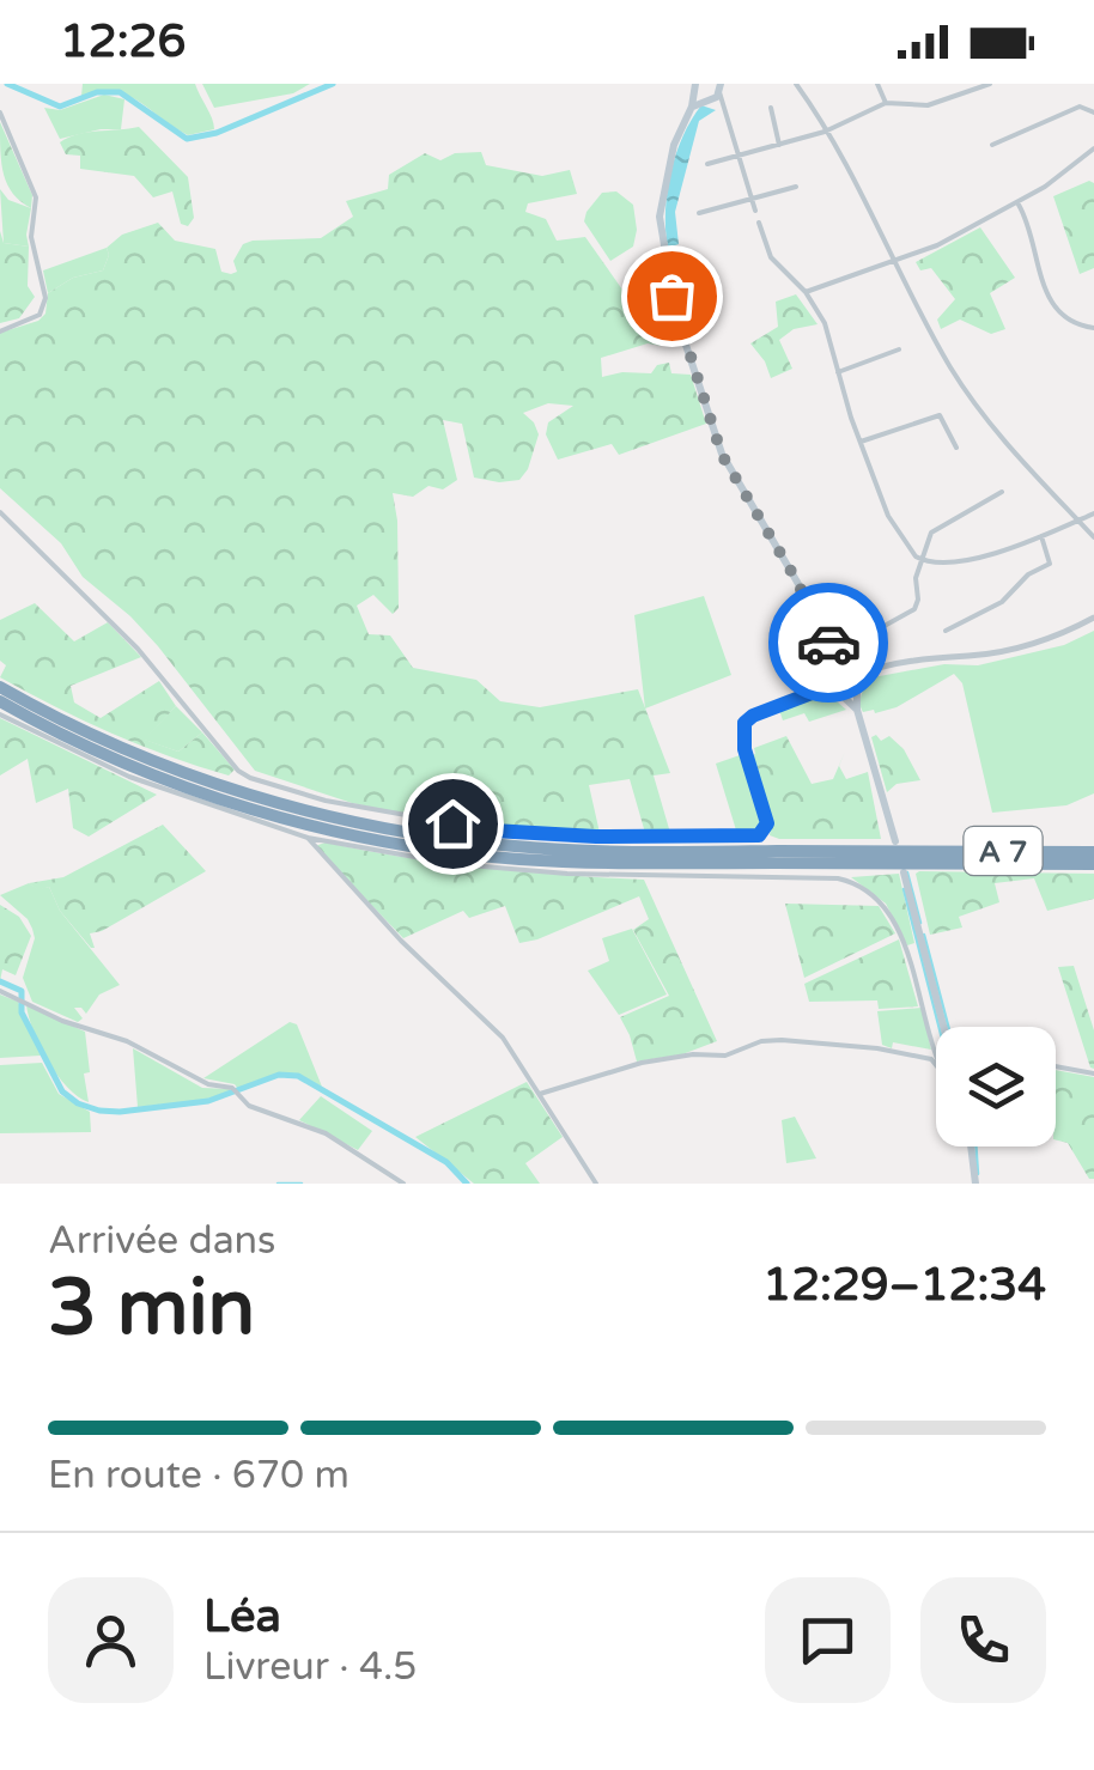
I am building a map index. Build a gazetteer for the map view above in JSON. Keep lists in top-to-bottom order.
{
  "streets": {
    "highway": ["A 7"]
  },
  "page": {
    "status": "12:26",
    "heading": ["3 min", "Arrivée dans", "12:29–12:34"],
    "panel": ["Léa", "Livreur · 4.5"],
    "bar": "En route · 670 m"
  }
}
